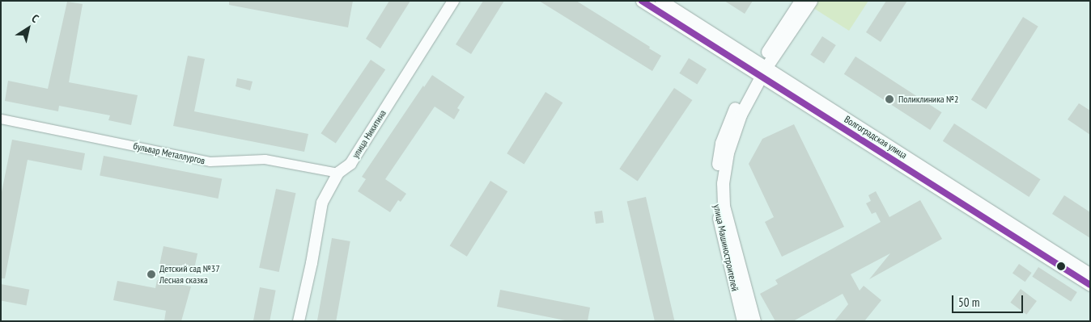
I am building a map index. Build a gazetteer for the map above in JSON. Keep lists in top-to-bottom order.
{
  "streets": {
    "main road": ["Волгоградская улица", "улица Машиностроителей"],
    "street": ["улица Никитина", "бульвар Металлургов"]
  },
  "crossings": [
    ["улица Никитина", "бульвар Металлургов"],
    ["Волгоградская улица", "улица Машиностроителей"]
  ],
  "places": ["Поликлиника №2", "Детский сад №37 Лесная сказка"],
  "scale_bar": "50 m",
  "north": "top right"
}
